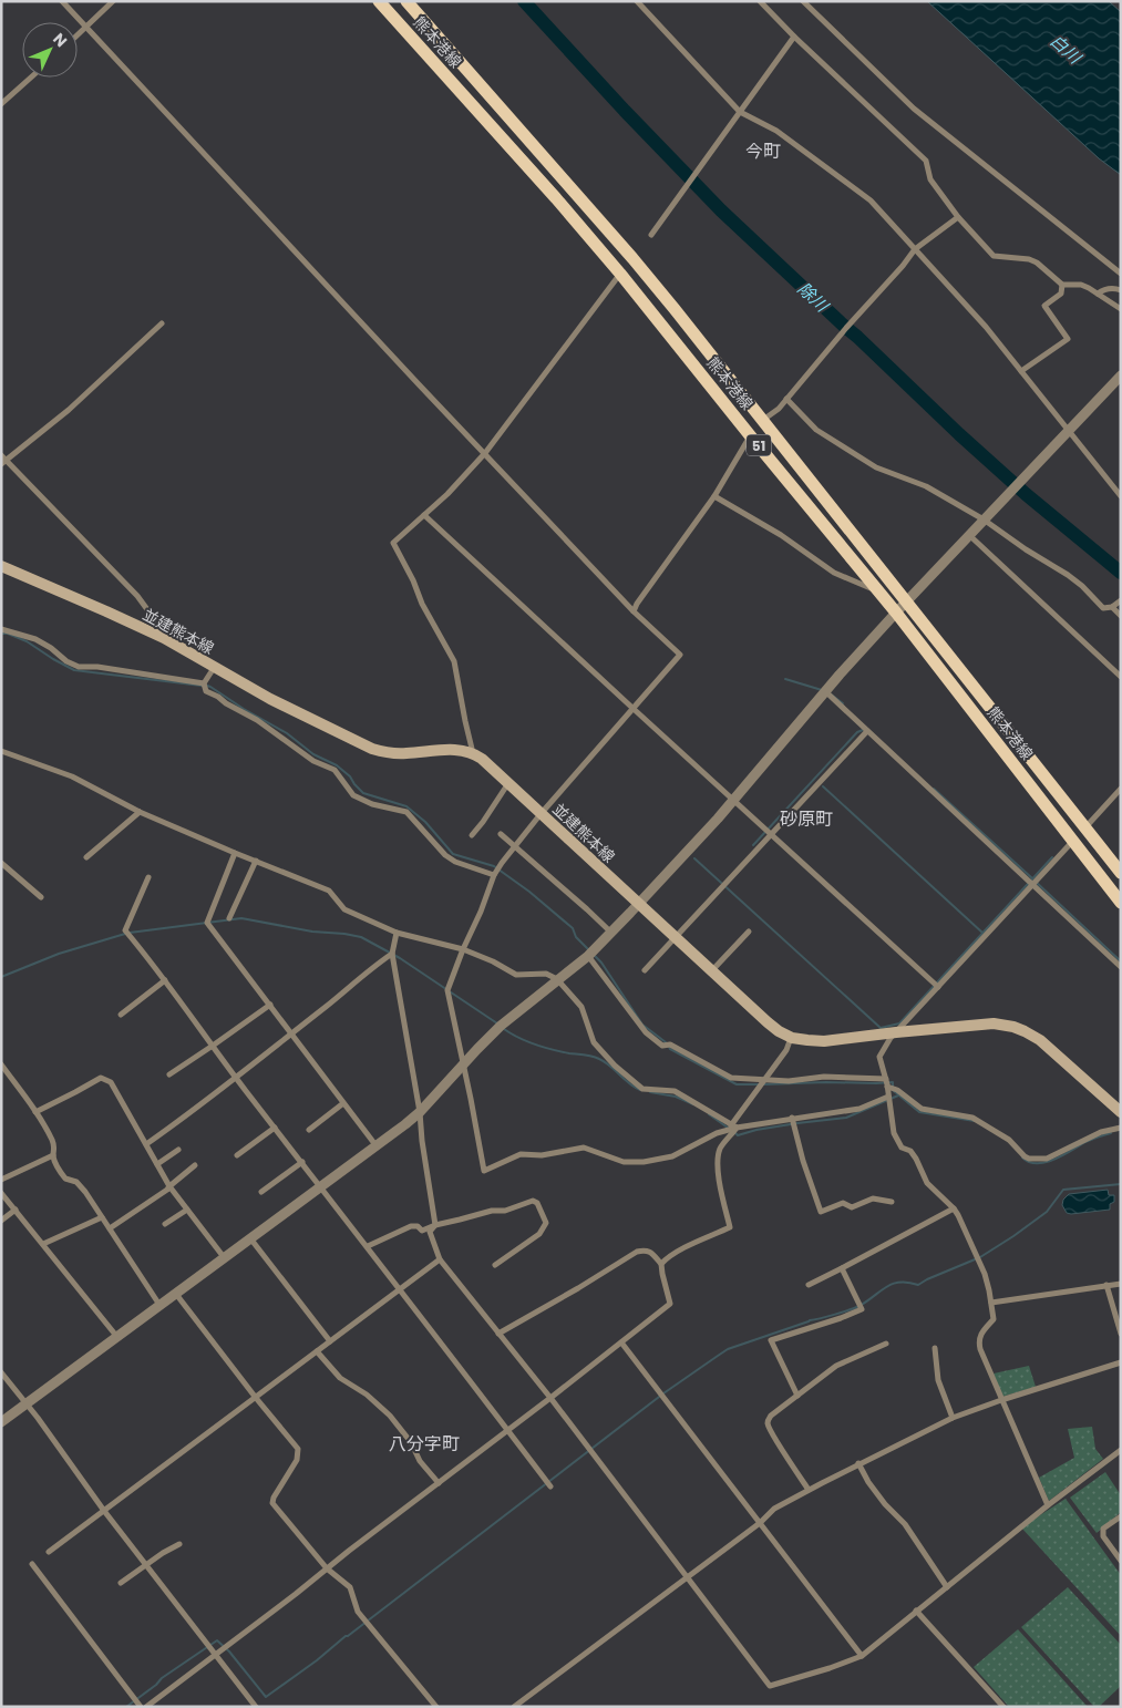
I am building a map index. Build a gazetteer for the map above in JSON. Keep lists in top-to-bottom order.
{
  "streets": {
    "main road": ["熊本港線", "51", "並建熊本線"]
  },
  "districts": ["今町", "砂原町", "八分字町"],
  "water": ["白川", "除川"],
  "north": "top right"
}
